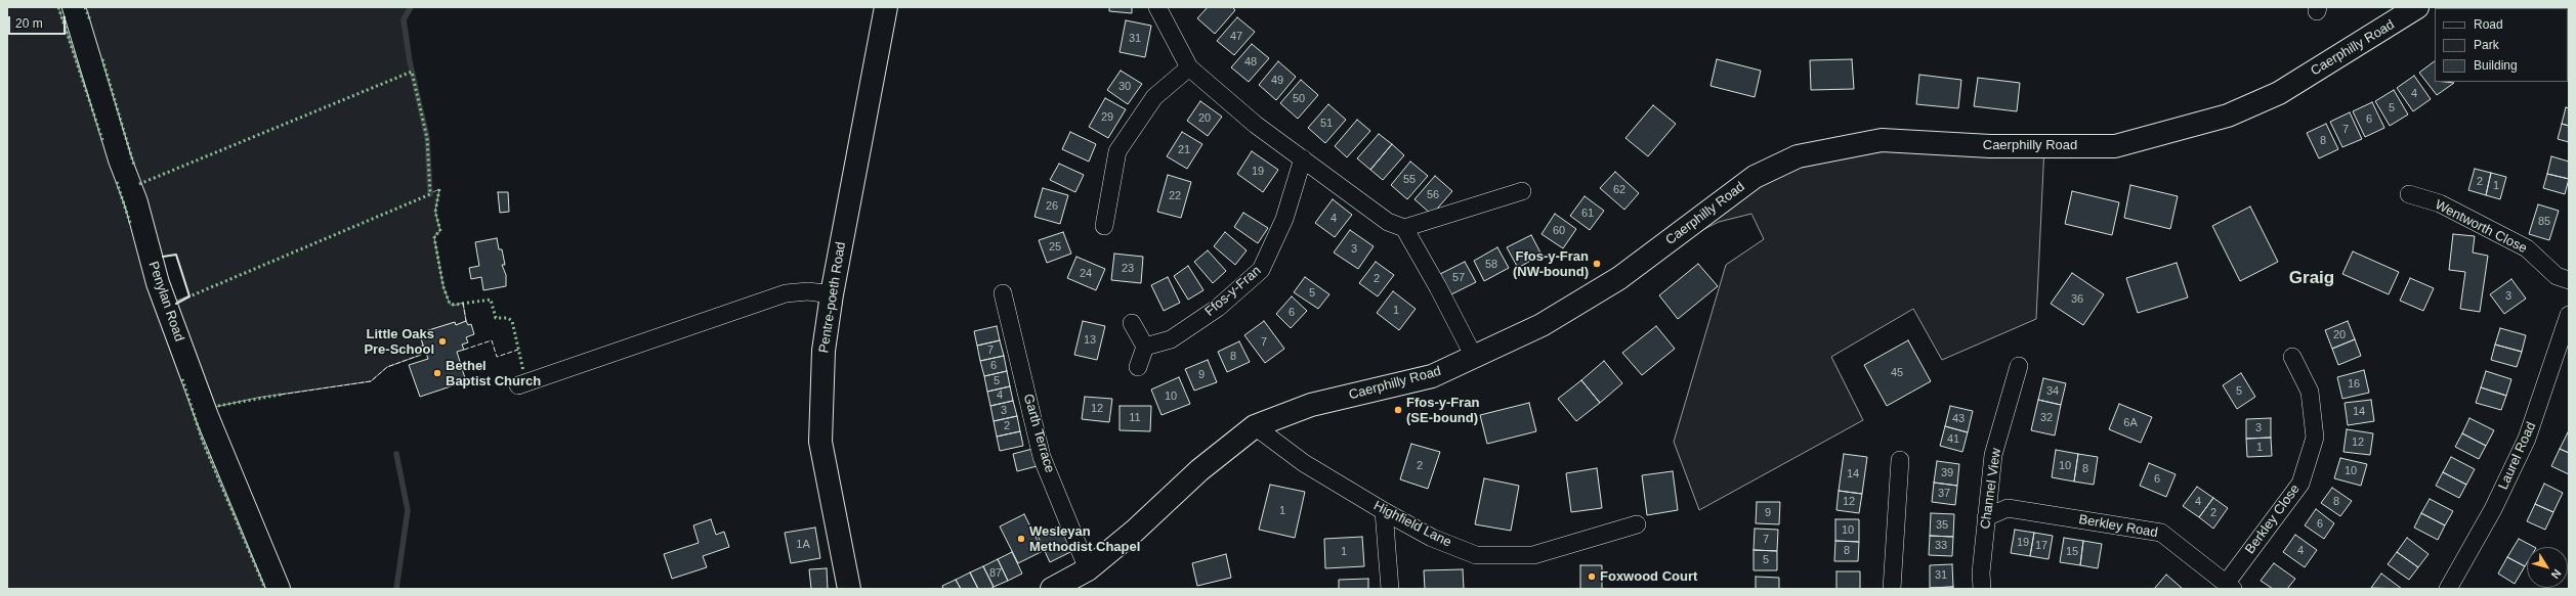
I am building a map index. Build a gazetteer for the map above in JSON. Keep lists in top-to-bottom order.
{
  "streets": {
    "main road": ["Caerphilly Road", "Pentre-poeth Road", "Penylan Road"],
    "street": [
      "Wentworth Close",
      "Ffos-y-Fran",
      "Garth Terrace",
      "Laurel Road",
      "Channel View",
      "Berkley Close",
      "Highfield Lane",
      "Berkley Road"
    ]
  },
  "crossings": [
    ["Caerphilly Road", "Garth Terrace"],
    ["Caerphilly Road", "Highfield Lane"],
    ["Channel View", "Berkley Road"],
    ["Berkley Close", "Berkley Road"]
  ],
  "districts": ["Graig"],
  "places": [
    "Ffos-y-Fran (NW-bound)",
    "Little Oaks Pre-School",
    "Bethel Baptist Church",
    "Ffos-y-Fran (SE-bound)",
    "Wesleyan Methodist Chapel",
    "Foxwood Court"
  ],
  "house_numbers": [
    "47",
    "31",
    "48",
    "49",
    "30",
    "4",
    "50",
    "5",
    "29",
    "20",
    "6",
    "51",
    "7",
    "8",
    "21",
    "19",
    "55",
    "2",
    "1",
    "62",
    "56",
    "22",
    "26",
    "61",
    "4",
    "85",
    "60",
    "25",
    "3",
    "58",
    "23",
    "24",
    "57",
    "2",
    "5",
    "3",
    "36",
    "1",
    "6",
    "20",
    "13",
    "7",
    "7",
    "8",
    "6",
    "45",
    "9",
    "5",
    "16",
    "34",
    "5",
    "4",
    "10",
    "12",
    "3",
    "14",
    "11",
    "32",
    "43",
    "6A",
    "2",
    "3",
    "41",
    "12",
    "1",
    "2",
    "10",
    "8",
    "10",
    "39",
    "14",
    "6",
    "37",
    "12",
    "4",
    "8",
    "1",
    "9",
    "2",
    "6",
    "35",
    "10",
    "7",
    "19",
    "1A",
    "33",
    "17",
    "8",
    "4",
    "1",
    "15",
    "5",
    "87",
    "31"
  ],
  "legend": ["Road", "Park", "Building"],
  "scale_bar": "20 m",
  "north": "bottom right"
}
